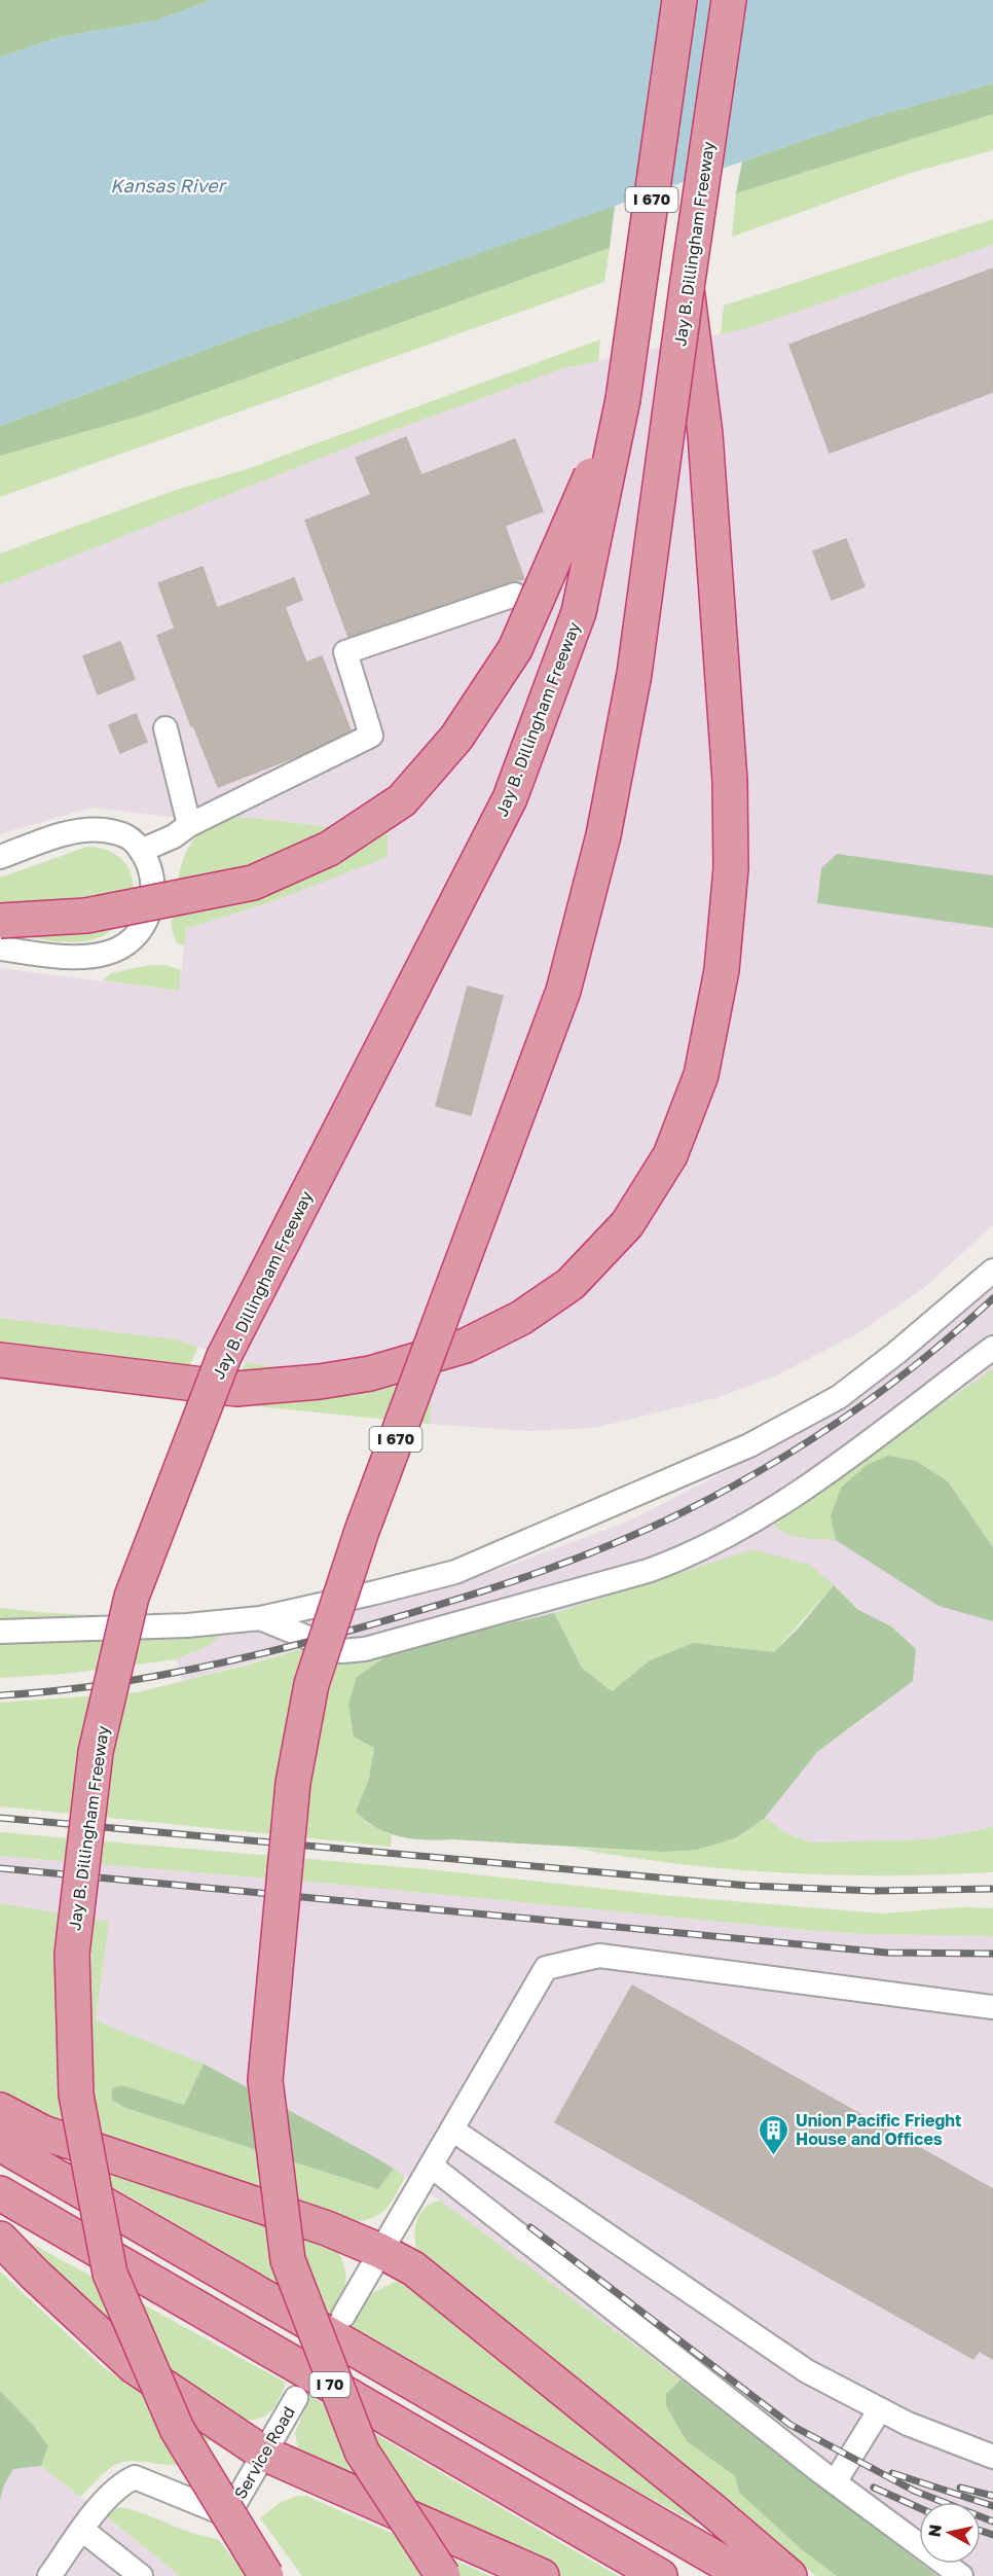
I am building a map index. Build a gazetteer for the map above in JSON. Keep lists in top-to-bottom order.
{
  "streets": {
    "highway": ["I 670", "Jay B. Dillingham Freeway", "I 70"],
    "street": ["Service Road"]
  },
  "water": ["Kansas River"],
  "places": {
    "building": ["Union Pacific Frieght House and Offices"]
  },
  "north": "left"
}
